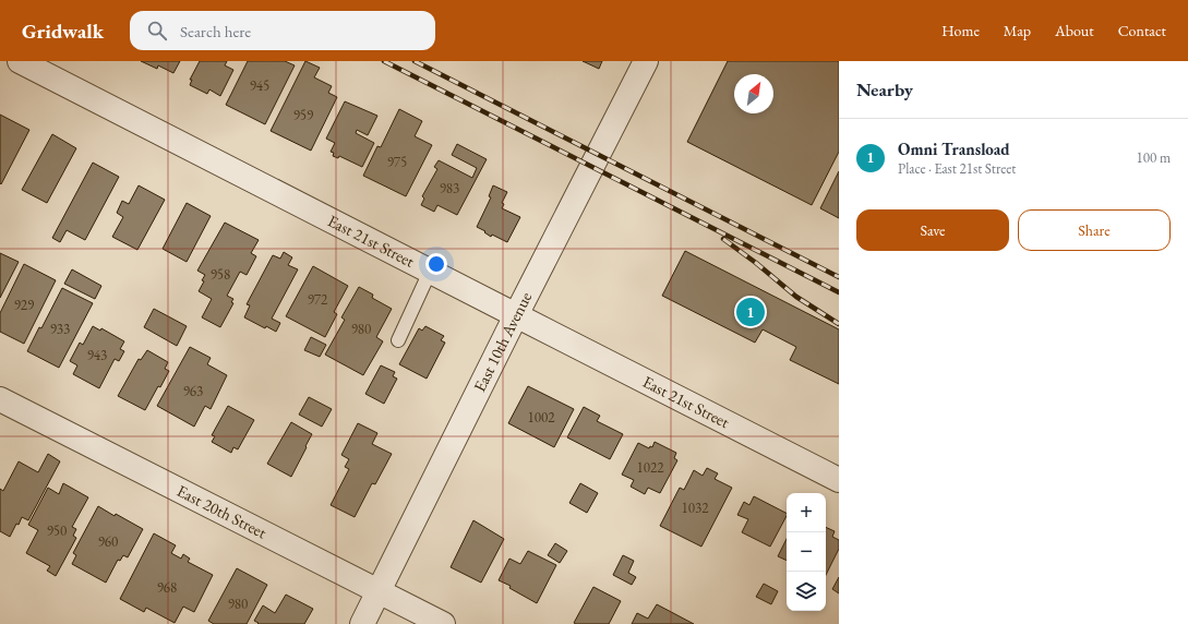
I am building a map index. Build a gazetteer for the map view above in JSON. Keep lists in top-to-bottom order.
{
  "streets": {
    "street": ["East 21st Street", "East 10th Avenue", "East 20th Street"]
  },
  "crossings": [
    ["East 21st Street", "East 10th Avenue"],
    ["East 10th Avenue", "East 20th Street"]
  ],
  "house_numbers": [
    "945",
    "959",
    "975",
    "983",
    "958",
    "972",
    "929",
    "933",
    "980",
    "943",
    "963",
    "1002",
    "1022",
    "1032",
    "950",
    "960",
    "968",
    "980"
  ],
  "north": "top right",
  "page": {
    "header": "Gridwalk",
    "search": "Search here",
    "nav": [
      "Home",
      "Map",
      "About",
      "Contact"
    ],
    "heading": "Nearby",
    "list": [
      {
        "mark": "1",
        "name": "Omni Transload",
        "note": "Place · East 21st Street",
        "value": "100 m"
      }
    ],
    "buttons": ["Save", "Share"],
    "pins": "1",
    "map_buttons": ["+", "−"]
  }
}
